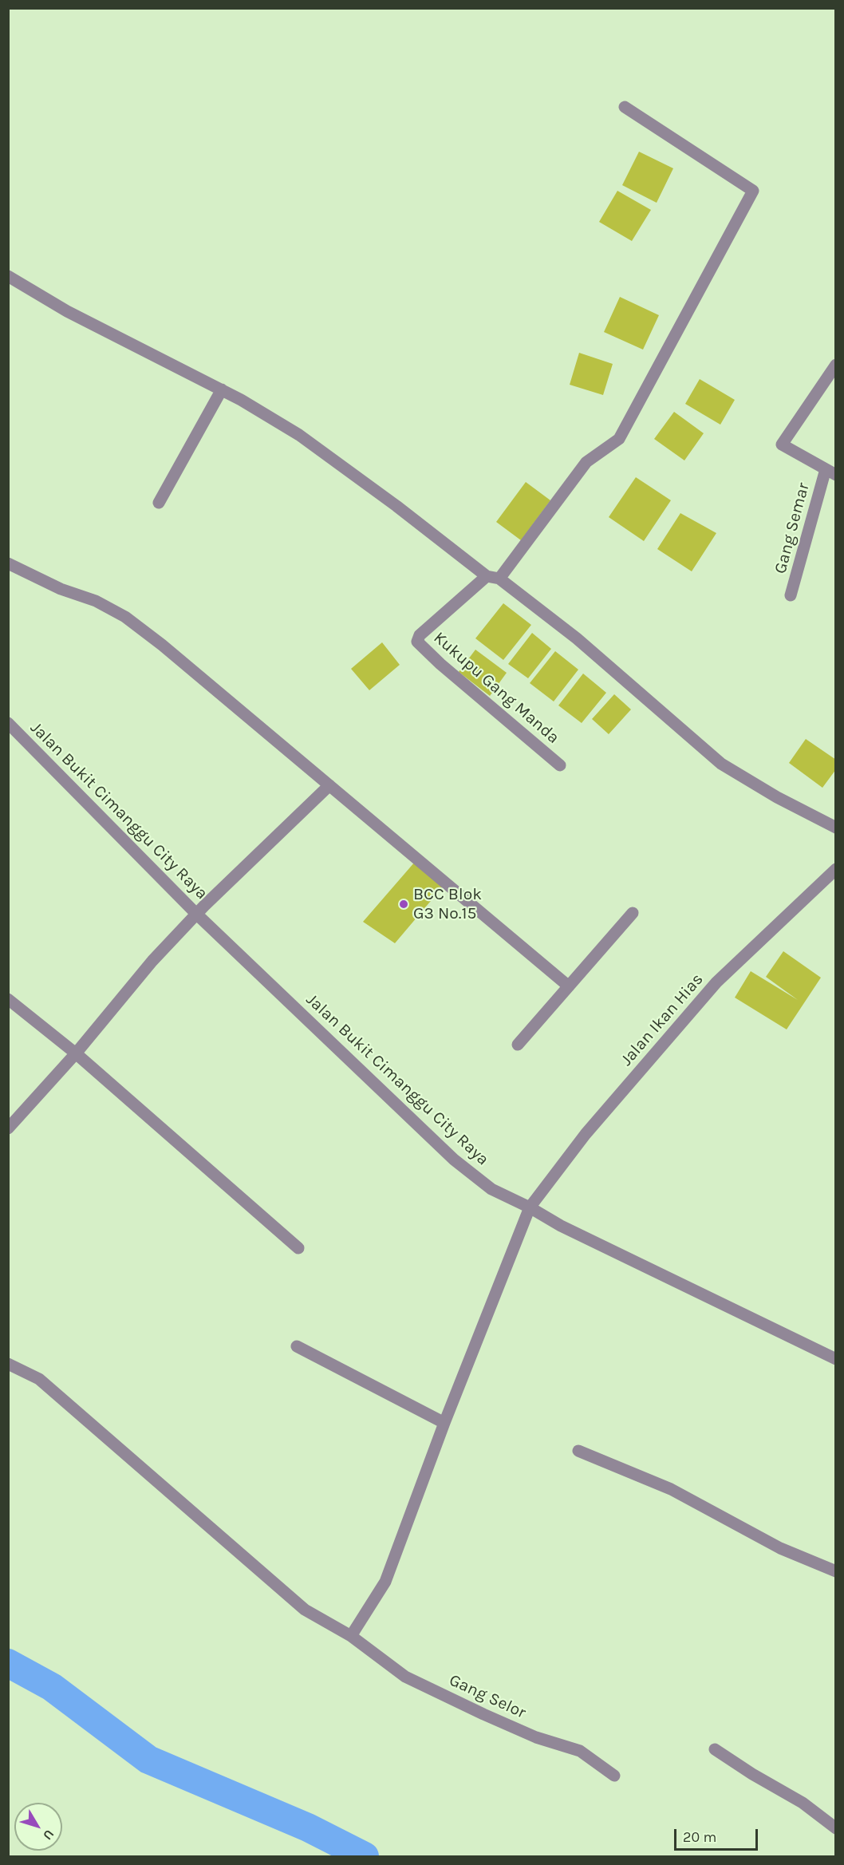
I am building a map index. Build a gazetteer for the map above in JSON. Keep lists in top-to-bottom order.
{
  "streets": {
    "street": [
      "Gang Semar",
      "Kukupu Gang Manda",
      "Jalan Bukit Cimanggu City Raya",
      "Jalan Ikan Hias",
      "Gang Selor"
    ]
  },
  "crossings": [
    ["Jalan Bukit Cimanggu City Raya", "Jalan Ikan Hias"],
    ["Jalan Ikan Hias", "Gang Selor"]
  ],
  "places": ["BCC Blok G3 No.15"],
  "scale_bar": "20 m",
  "north": "bottom right"
}
